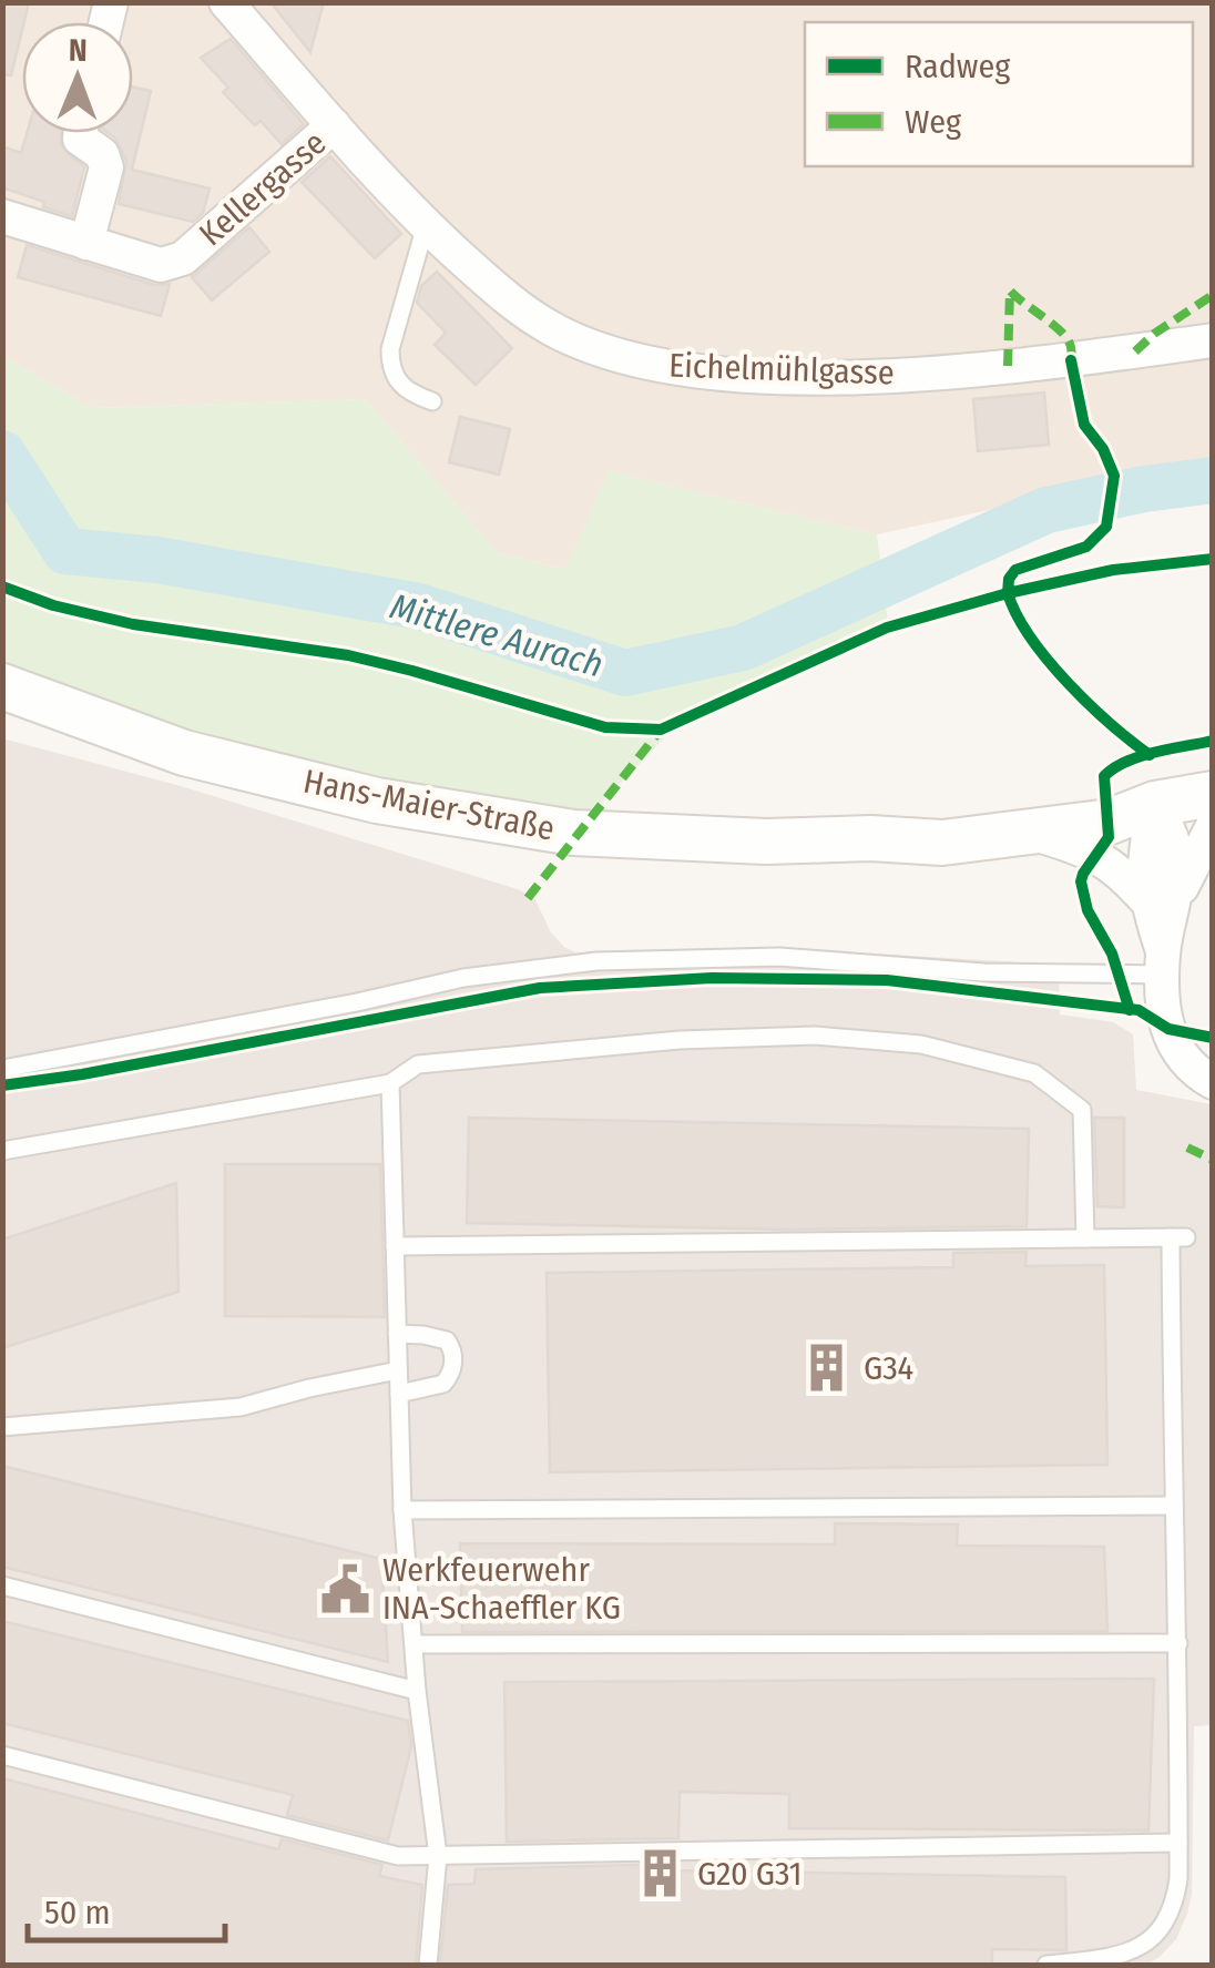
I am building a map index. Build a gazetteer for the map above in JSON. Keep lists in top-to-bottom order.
{
  "streets": {
    "street": ["Kellergasse", "Eichelmühlgasse", "Hans-Maier-Straße"]
  },
  "crossings": [
    ["Kellergasse", "Eichelmühlgasse"]
  ],
  "water": ["Mittlere Aurach"],
  "places": {
    "building": ["G34", "G20 G31"],
    "public building": ["Werkfeuerwehr INA-Schaeffler KG"]
  },
  "legend": ["Radweg", "Weg"],
  "scale_bar": "50 m",
  "north": "top"
}
